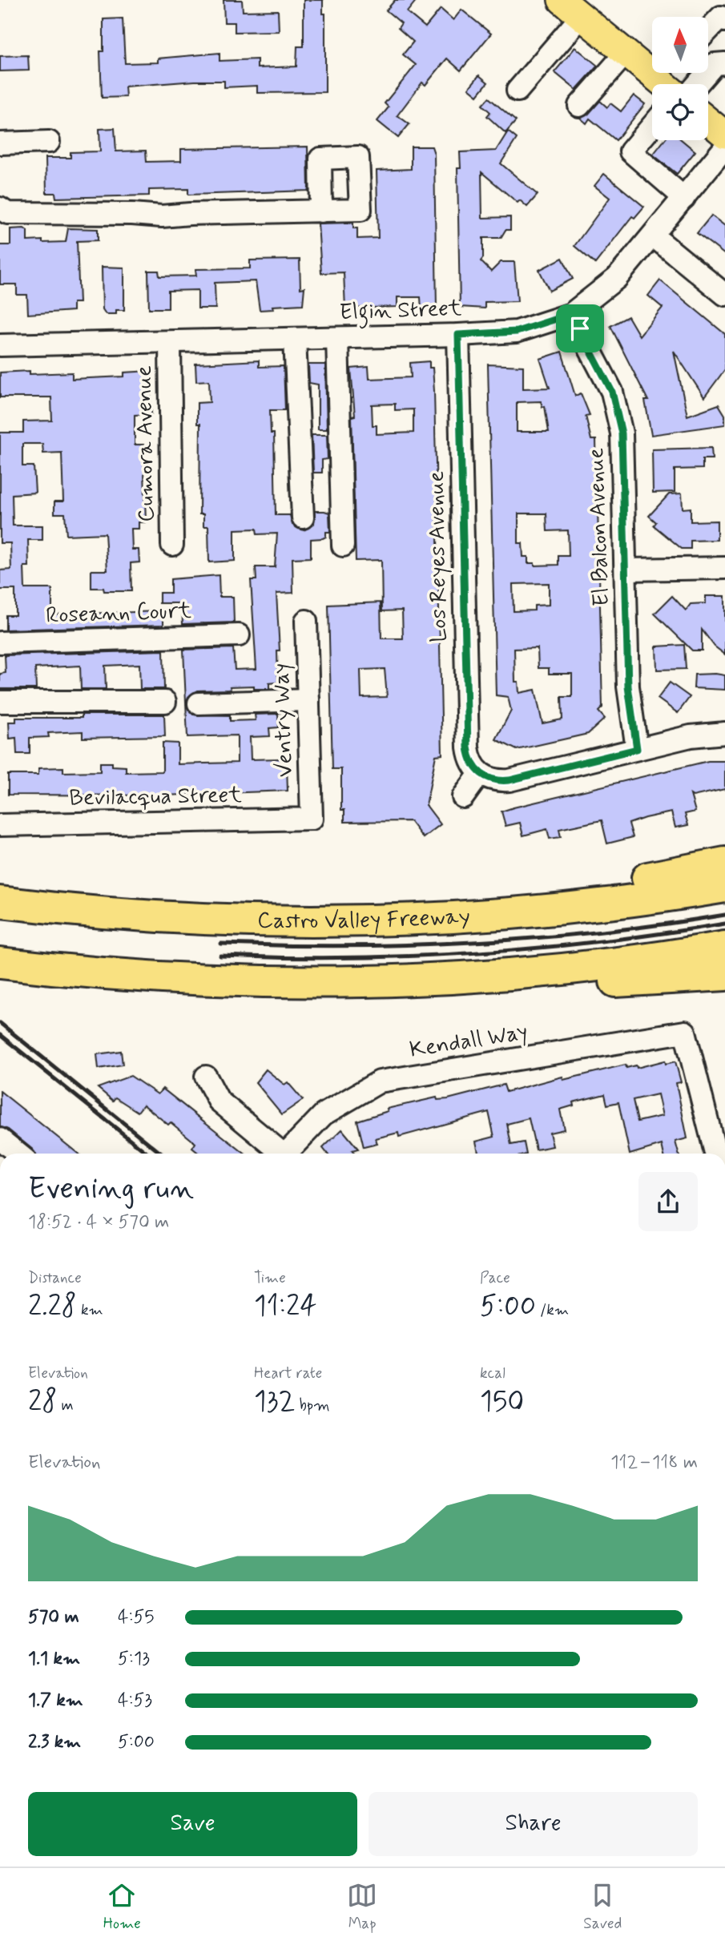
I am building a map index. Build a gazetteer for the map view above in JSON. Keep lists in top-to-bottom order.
{
  "streets": {
    "highway": ["Castro Valley Freeway"],
    "street": [
      "Elgin Street",
      "Cumora Avenue",
      "El Balcon Avenue",
      "Los Reyes Avenue",
      "Roseann Court",
      "Ventry Way",
      "Bevilacqua Street",
      "Kendall Way"
    ]
  },
  "crossings": [
    ["Elgin Street", "Cumora Avenue"],
    ["Elgin Street", "El Balcon Avenue"],
    ["Elgin Street", "Los Reyes Avenue"],
    ["Ventry Way", "Bevilacqua Street"]
  ],
  "north": "top",
  "page": {
    "heading": ["Evening run", "18:52 · 4 × 570 m"],
    "stats": [
      ["Distance", "2.28 km"],
      ["Time", "11:24"],
      ["Pace", "5:00 /km"],
      ["Elevation", "28 m"],
      ["Heart rate", "132 bpm"],
      ["kcal", "150"]
    ],
    "chart": ["Elevation", "112–118 m"],
    "list": [
      {
        "name": "570 m",
        "note": "4:55"
      },
      {
        "name": "1.1 km",
        "note": "5:13"
      },
      {
        "name": "1.7 km",
        "note": "4:53"
      },
      {
        "name": "2.3 km",
        "note": "5:00"
      }
    ],
    "buttons": ["Save", "Share"],
    "tabs": ["Home", "Map", "Saved"]
  }
}
